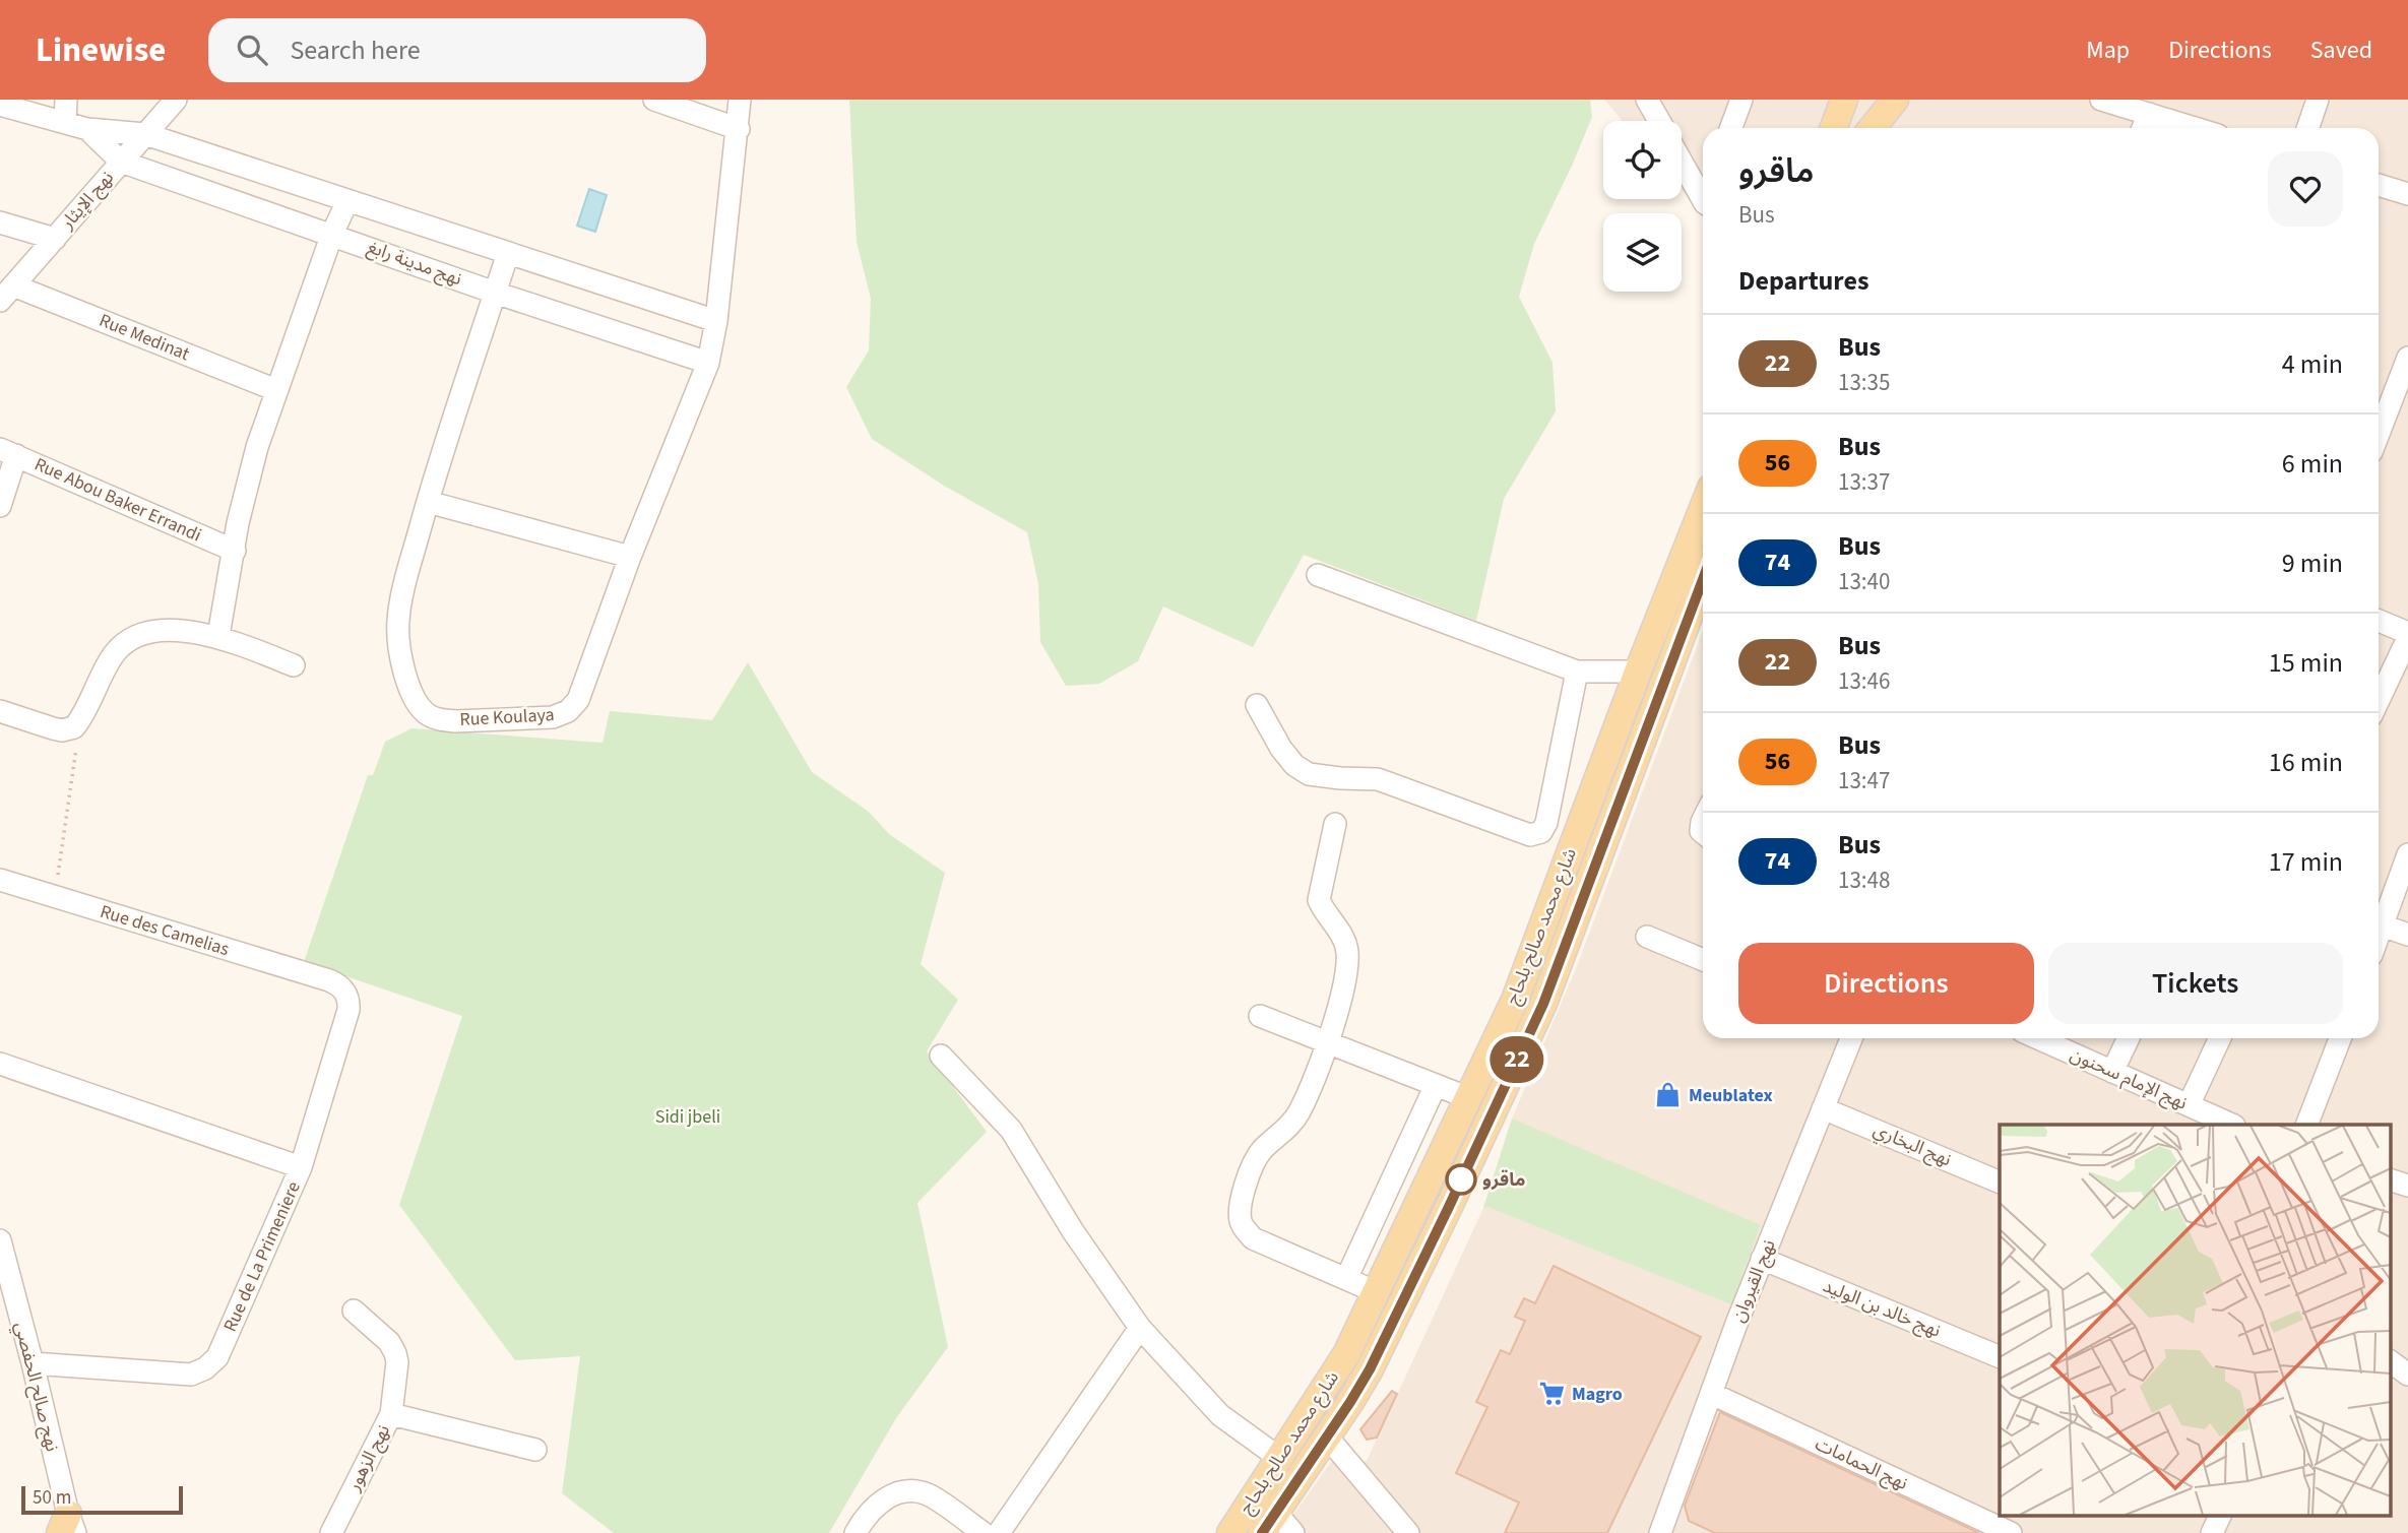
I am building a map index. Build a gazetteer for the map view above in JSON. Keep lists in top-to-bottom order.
{
  "streets": {
    "main road": ["شارع محمد صالح بلحاج"],
    "street": [
      "نهج الإيثار",
      "نهج مدينة رابغ",
      "Rue Medinat",
      "Rue Abou Baker Errandi",
      "Rue Koulaya",
      "Rue des Camelias",
      "نهج الإمام سحنون",
      "نهج البخاري",
      "Rue de La Primeniere",
      "نهج القيروان",
      "نهج خالد بن الوليد",
      "نهج صالح الحفصي",
      "نهج الزهور",
      "نهج الحمامات"
    ]
  },
  "crossings": [
    ["نهج الإيثار", "نهج مدينة رابغ"],
    ["نهج الإيثار", "Rue Medinat"],
    ["نهج مدينة رابغ", "Rue Koulaya"],
    ["Rue des Camelias", "Rue de La Primeniere"],
    ["نهج البخاري", "نهج القيروان"],
    ["Rue de La Primeniere", "نهج صالح الحفصي"],
    ["نهج القيروان", "نهج خالد بن الوليد"],
    ["نهج القيروان", "نهج الحمامات"]
  ],
  "parks": ["Sidi jbeli"],
  "places": {
    "shop": ["Meublatex"],
    "other": ["ماقرو"],
    "supermarket": ["Magro"]
  },
  "lines": ["bus line 22"],
  "scale_bar": "50 m",
  "page": {
    "header": "Linewise",
    "search": "Search here",
    "nav": ["Map", "Directions", "Saved"],
    "on_map": "22",
    "heading": [
      ["ماقرو", "Bus"],
      "Departures"
    ],
    "list": [
      {
        "mark": "22",
        "name": "Bus",
        "note": "13:35",
        "value": "4 min"
      },
      {
        "mark": "56",
        "name": "Bus",
        "note": "13:37",
        "value": "6 min"
      },
      {
        "mark": "74",
        "name": "Bus",
        "note": "13:40",
        "value": "9 min"
      },
      {
        "mark": "22",
        "name": "Bus",
        "note": "13:46",
        "value": "15 min"
      },
      {
        "mark": "56",
        "name": "Bus",
        "note": "13:47",
        "value": "16 min"
      },
      {
        "mark": "74",
        "name": "Bus",
        "note": "13:48",
        "value": "17 min"
      }
    ],
    "buttons": ["Directions", "Tickets"],
    "scale": "50 m"
  }
}
